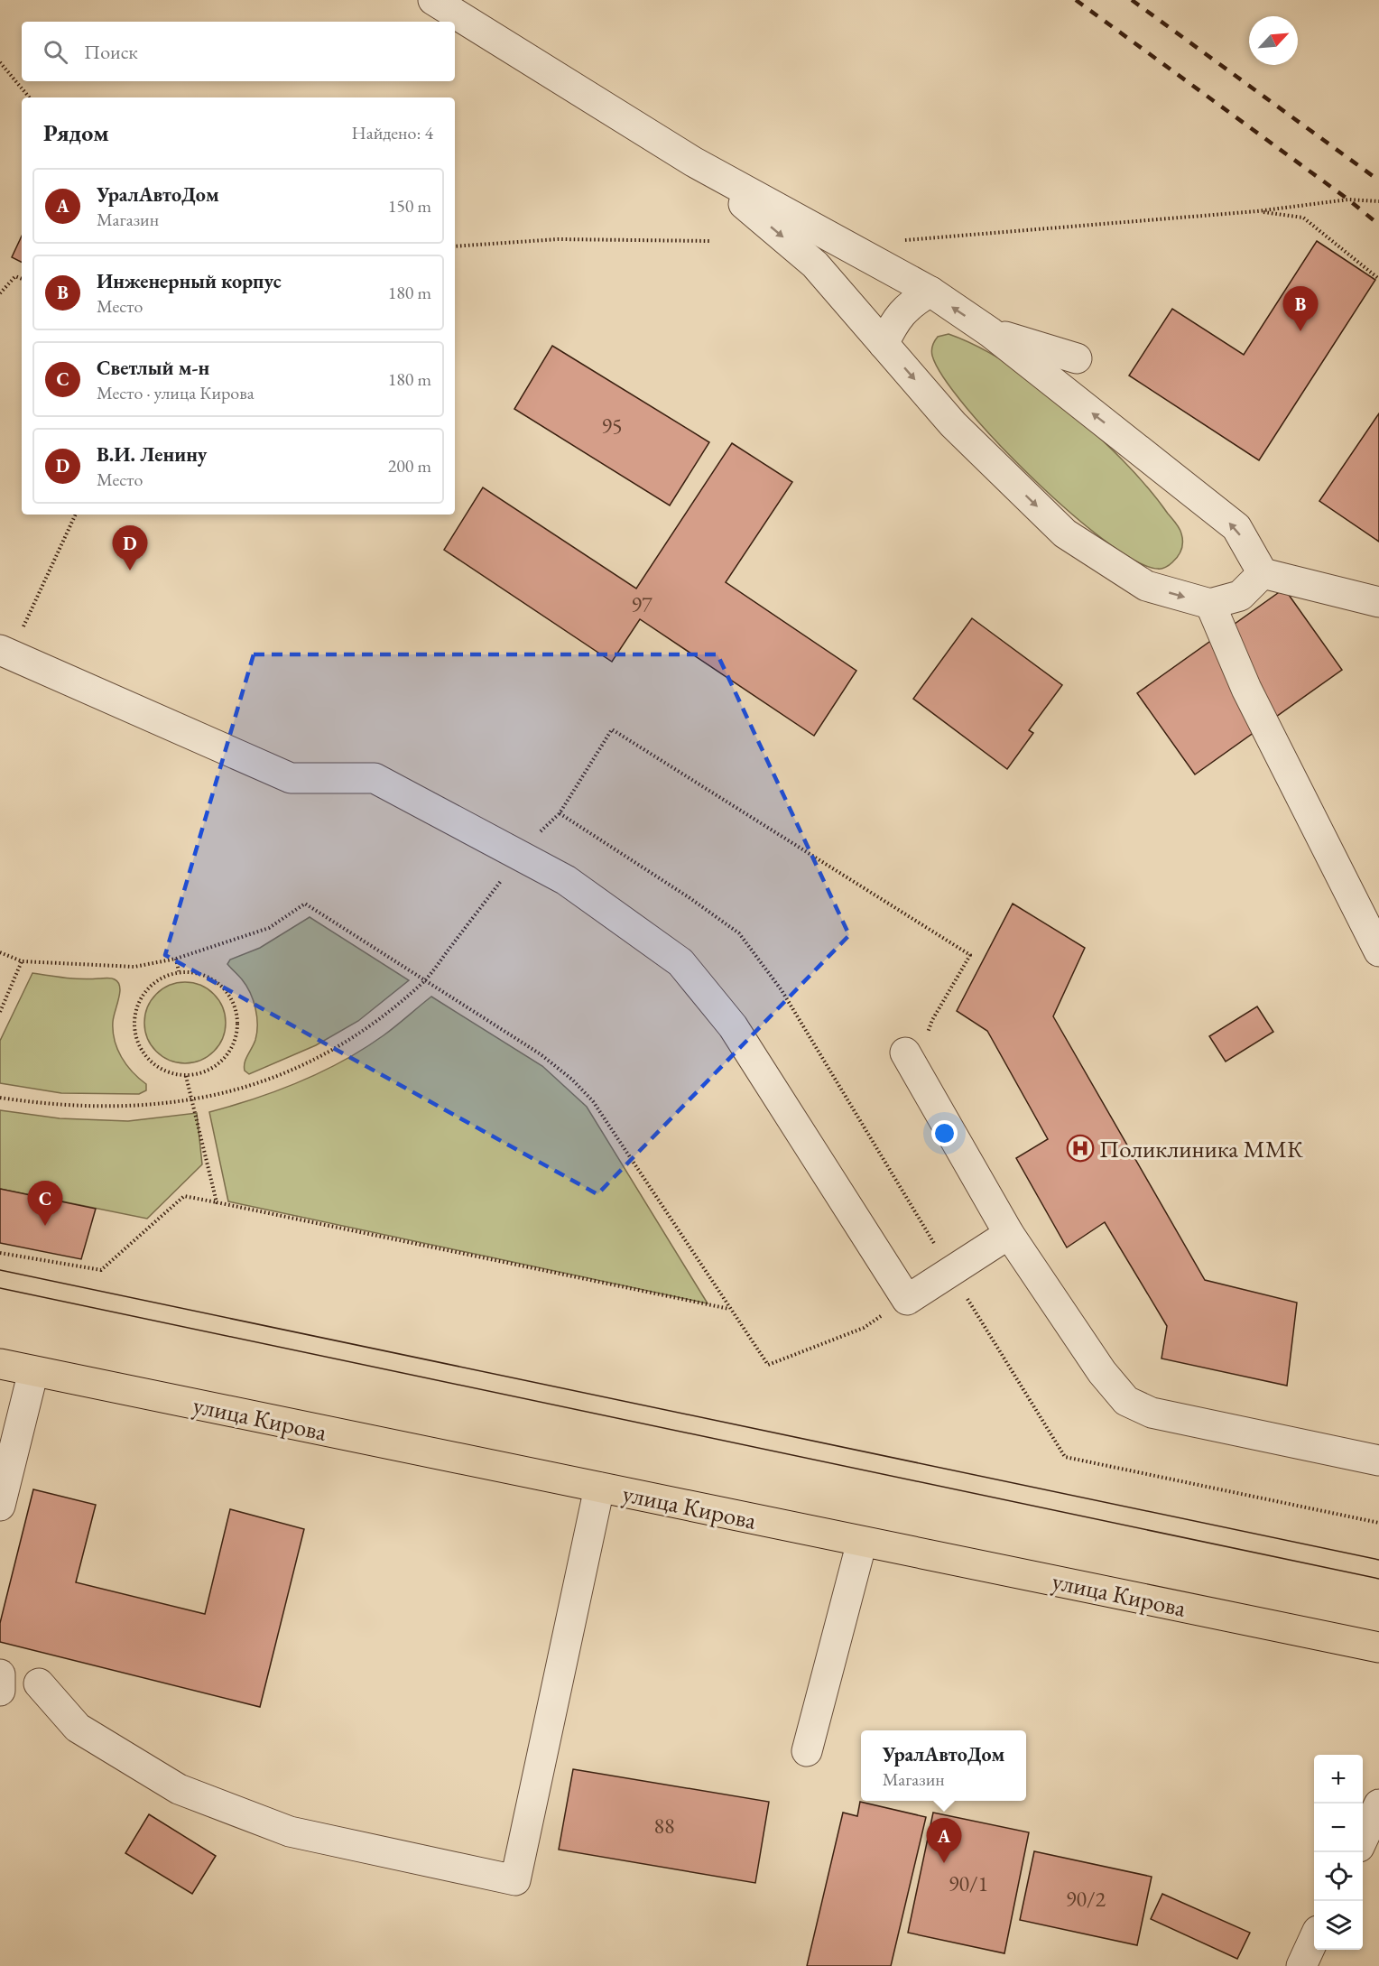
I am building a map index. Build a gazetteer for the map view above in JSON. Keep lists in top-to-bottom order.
{
  "streets": {
    "main road": ["улица Кирова"]
  },
  "places": {
    "hospital": ["Поликлиника ММК"]
  },
  "house_numbers": [
    "95",
    "97",
    "88",
    "90/1",
    "90/2"
  ],
  "north": "top right",
  "page": {
    "search": "Поиск",
    "heading": ["Рядом", "Найдено: 4"],
    "list": [
      {
        "mark": "A",
        "name": "УралАвтоДом",
        "note": "Магазин",
        "value": "150 m"
      },
      {
        "mark": "B",
        "name": "Инженерный корпус",
        "note": "Место",
        "value": "180 m"
      },
      {
        "mark": "C",
        "name": "Светлый м-н",
        "note": "Место · улица Кирова",
        "value": "180 m"
      },
      {
        "mark": "D",
        "name": "В.И. Ленину",
        "note": "Место",
        "value": "200 m"
      }
    ],
    "pins": [
      "B",
      "D",
      "C",
      "A"
    ],
    "popup": ["УралАвтоДом", "Магазин"],
    "map_buttons": ["+", "−"]
  }
}
